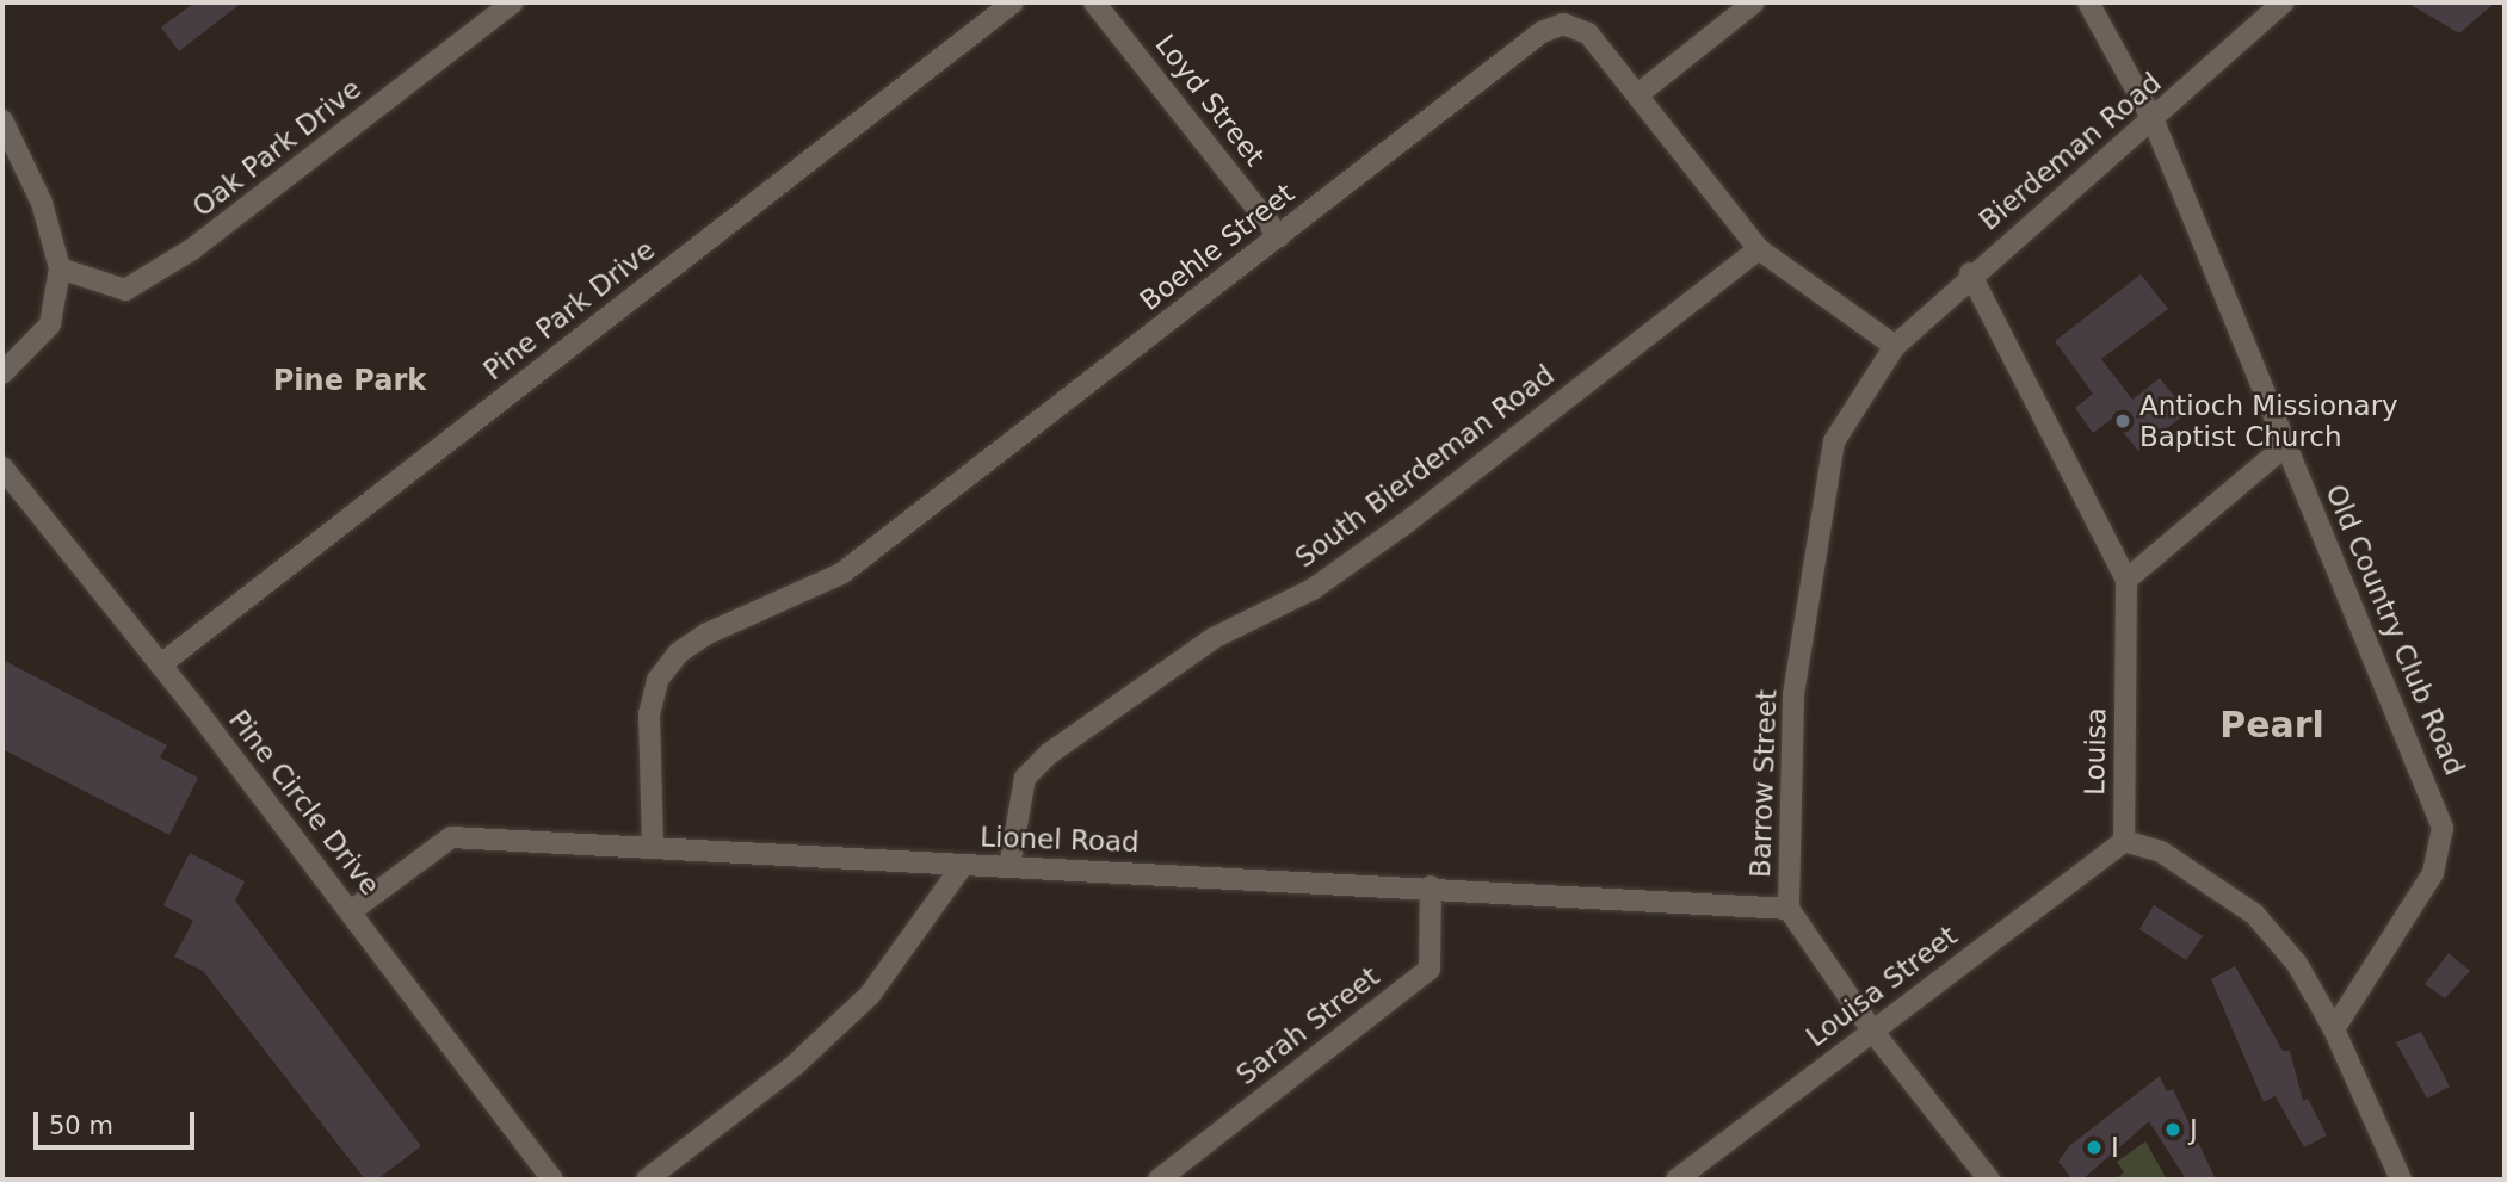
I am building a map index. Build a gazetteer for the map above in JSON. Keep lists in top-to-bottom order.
{
  "streets": {
    "street": [
      "Loyd Street",
      "Oak Park Drive",
      "Bierdeman Road",
      "Boehle Street",
      "Pine Park Drive",
      "South Bierdeman Road",
      "Old Country Club Road",
      "Louisa",
      "Barrow Street",
      "Pine Circle Drive",
      "Lionel Road",
      "Louisa Street",
      "Sarah Street"
    ]
  },
  "crossings": [
    ["Loyd Street", "Boehle Street"],
    ["Bierdeman Road", "Boehle Street"],
    ["Bierdeman Road", "Old Country Club Road"],
    ["Bierdeman Road", "Barrow Street"],
    ["Boehle Street", "South Bierdeman Road"],
    ["Boehle Street", "Barrow Street"],
    ["Boehle Street", "Lionel Road"],
    ["Pine Park Drive", "Pine Circle Drive"],
    ["South Bierdeman Road", "Lionel Road"],
    ["Louisa", "Louisa Street"],
    ["Barrow Street", "Lionel Road"],
    ["Barrow Street", "Louisa Street"],
    ["Pine Circle Drive", "Lionel Road"],
    ["Lionel Road", "Sarah Street"]
  ],
  "districts": ["Pine Park", "Pearl"],
  "places": ["Antioch Missionary Baptist Church", "J", "I"],
  "scale_bar": "50 m"
}
